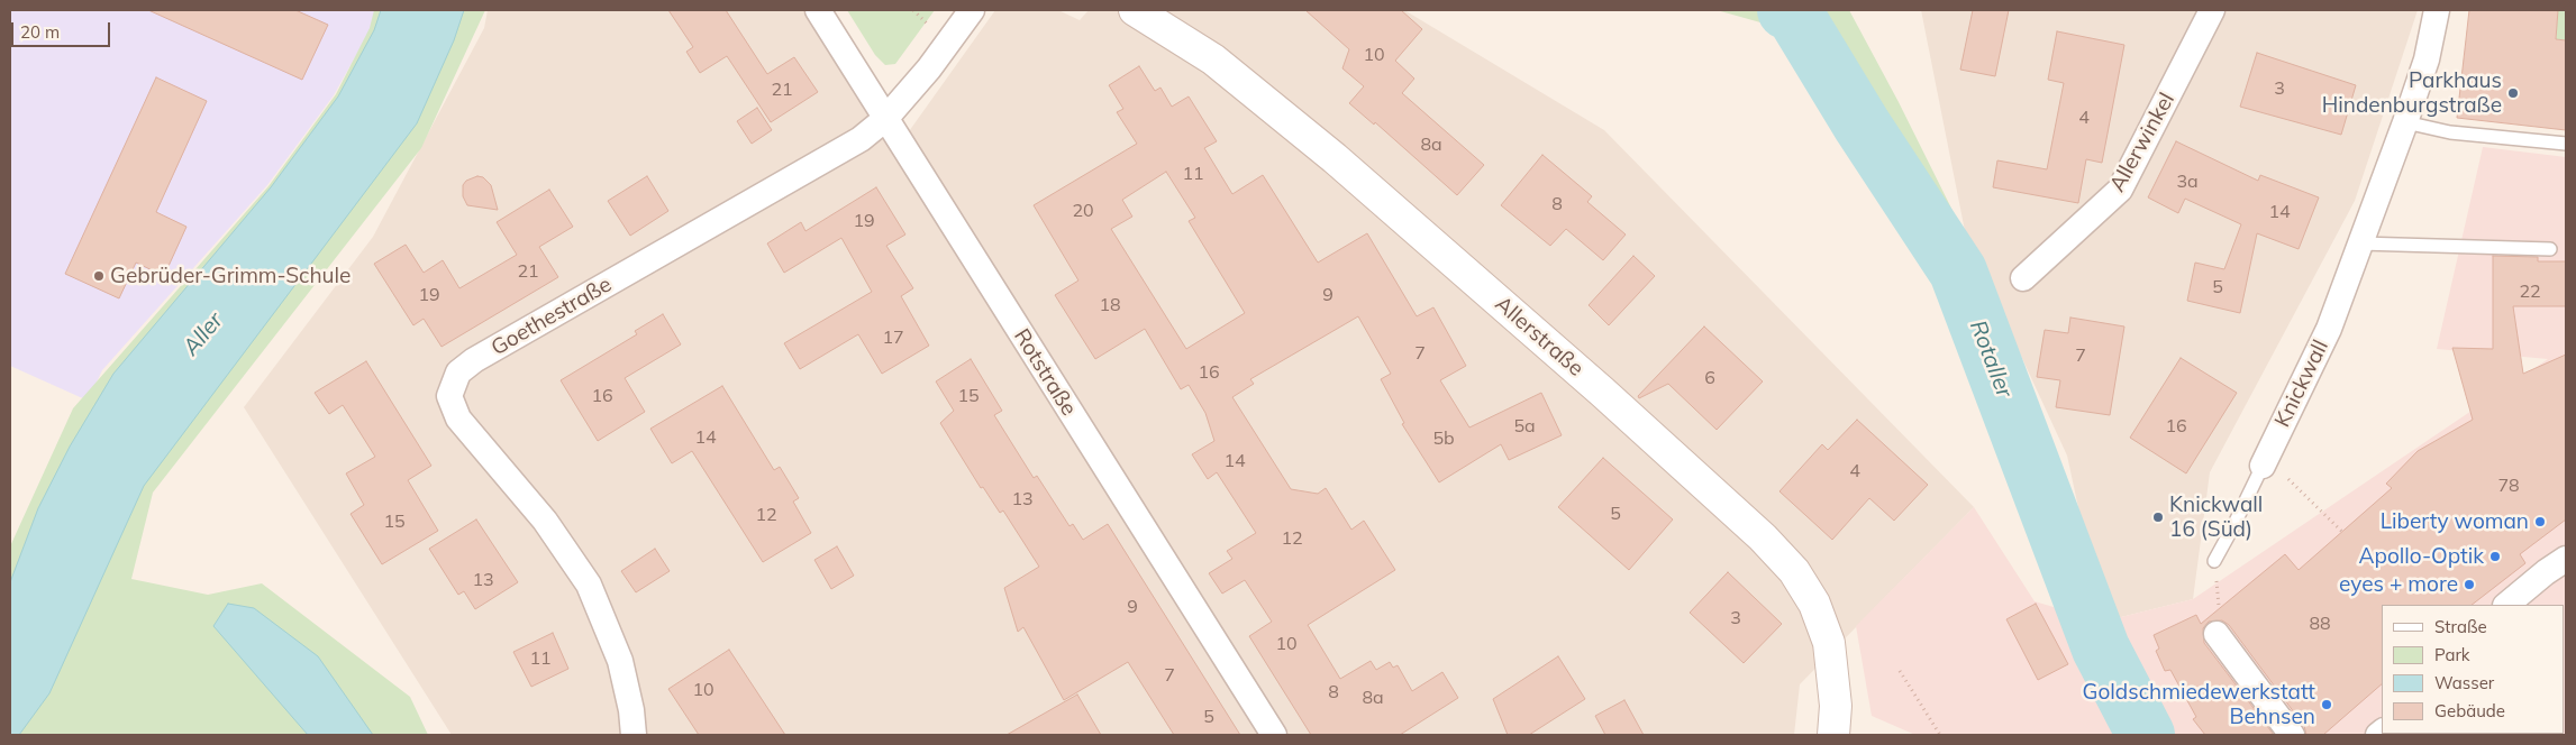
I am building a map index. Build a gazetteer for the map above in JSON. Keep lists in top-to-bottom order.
{
  "streets": {
    "street": [
      "Allerwinkel",
      "Goethestraße",
      "Allerstraße",
      "Rotstraße",
      "Knickwall"
    ]
  },
  "crossings": [
    ["Goethestraße", "Rotstraße"]
  ],
  "water": ["Aller", "Rotaller"],
  "places": [
    "Parkhaus Hindenburgstraße",
    "Gebrüder-Grimm-Schule",
    "Knickwall 16 (Süd)",
    "Liberty woman",
    "Apollo-Optik",
    "eyes + more",
    "Goldschmiedewerkstatt Behnsen"
  ],
  "house_numbers": [
    "10",
    "3",
    "21",
    "4",
    "8a",
    "11",
    "3a",
    "8",
    "20",
    "14",
    "19",
    "21",
    "5",
    "22",
    "19",
    "9",
    "18",
    "17",
    "7",
    "7",
    "16",
    "6",
    "16",
    "15",
    "5a",
    "16",
    "14",
    "5b",
    "14",
    "4",
    "78",
    "13",
    "5",
    "12",
    "15",
    "12",
    "13",
    "9",
    "3",
    "88",
    "10",
    "11",
    "7",
    "10",
    "8",
    "8a",
    "5"
  ],
  "legend": [
    "Straße",
    "Park",
    "Wasser",
    "Gebäude"
  ],
  "scale_bar": "20 m"
}
